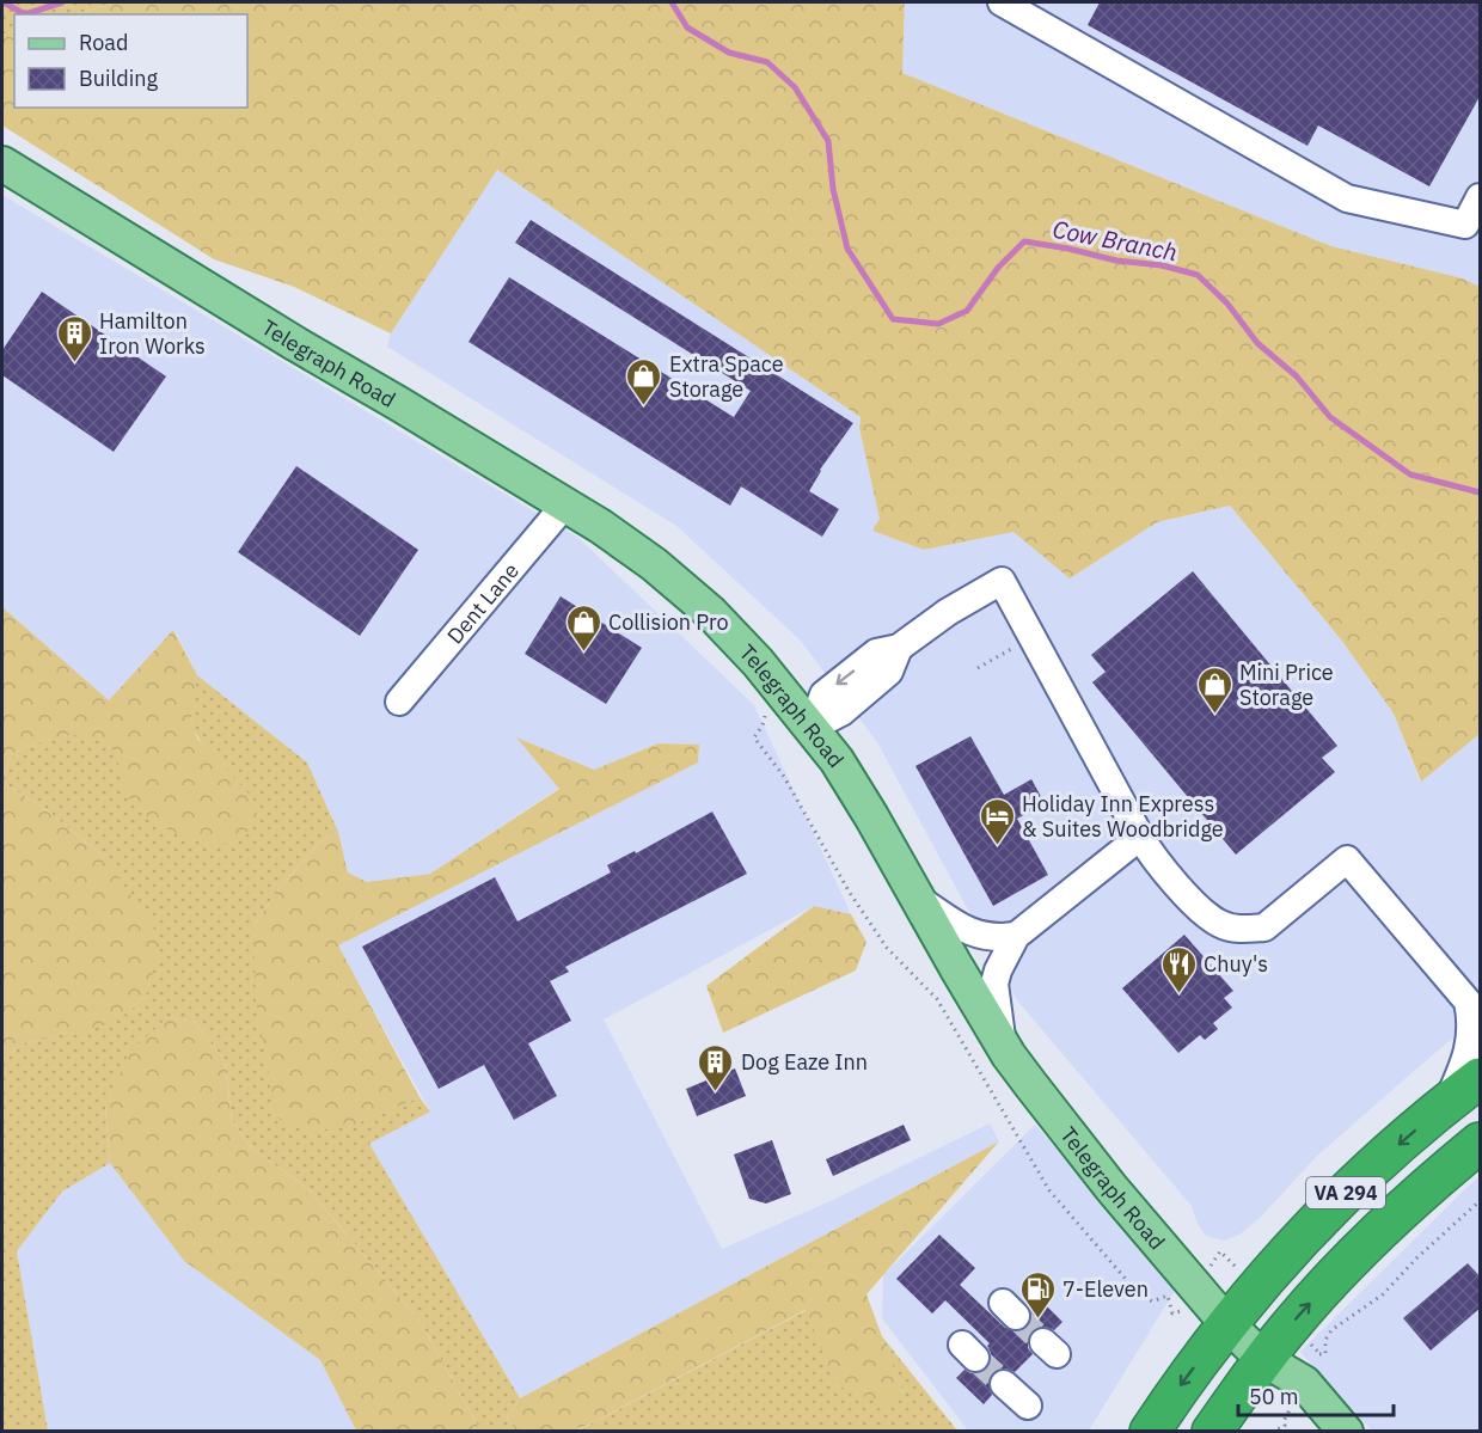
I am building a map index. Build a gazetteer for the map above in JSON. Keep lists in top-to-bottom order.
{
  "streets": {
    "highway": ["VA 294"],
    "main road": ["Telegraph Road"],
    "street": ["Dent Lane"]
  },
  "crossings": [
    ["Telegraph Road", "Dent Lane"],
    ["Telegraph Road", "VA 294"]
  ],
  "water": ["Cow Branch"],
  "places": {
    "building": ["Hamilton Iron Works", "Dog Eaze Inn"],
    "shop": ["Extra Space Storage", "Collision Pro", "Mini Price Storage"],
    "hotel": ["Holiday Inn Express & Suites Woodbridge"],
    "restaurant": ["Chuy's"],
    "fuel station": ["7-Eleven"]
  },
  "legend": ["Road", "Building"],
  "scale_bar": "50 m"
}
